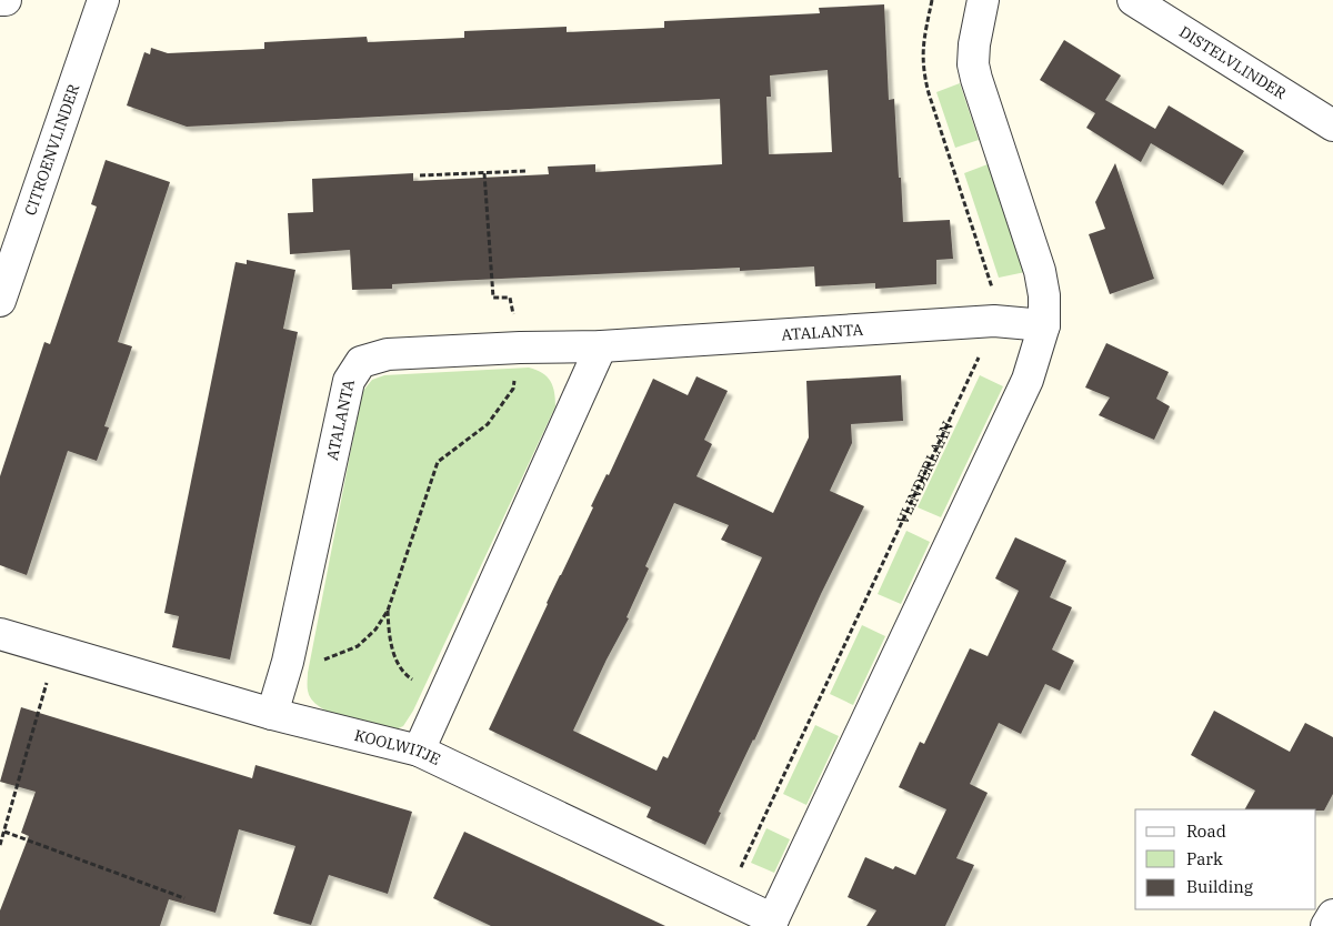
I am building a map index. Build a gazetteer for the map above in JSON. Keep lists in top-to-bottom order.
{
  "streets": {
    "street": [
      "DISTELVLINDER",
      "CITROENVLINDER",
      "ATALANTA",
      "KOOLWITJE"
    ],
    "path": ["VLINDERLAAN"]
  },
  "crossings": [
    ["ATALANTA", "VLINDERLAAN"],
    ["ATALANTA", "KOOLWITJE"],
    ["VLINDERLAAN", "KOOLWITJE"]
  ],
  "legend": ["Road", "Park", "Building"]
}
